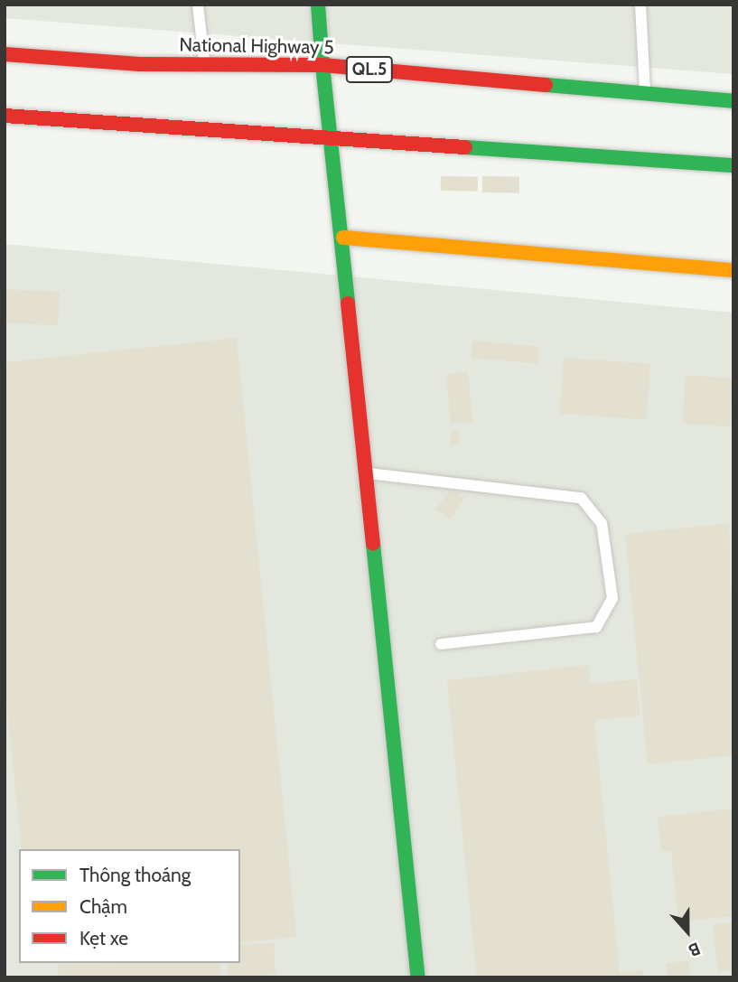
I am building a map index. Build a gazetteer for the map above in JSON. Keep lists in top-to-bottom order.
{
  "streets": {
    "main road": ["National Highway 5", "QL.5"]
  },
  "legend": ["Thông thoáng", "Chậm", "Kẹt xe"],
  "north": "bottom"
}
